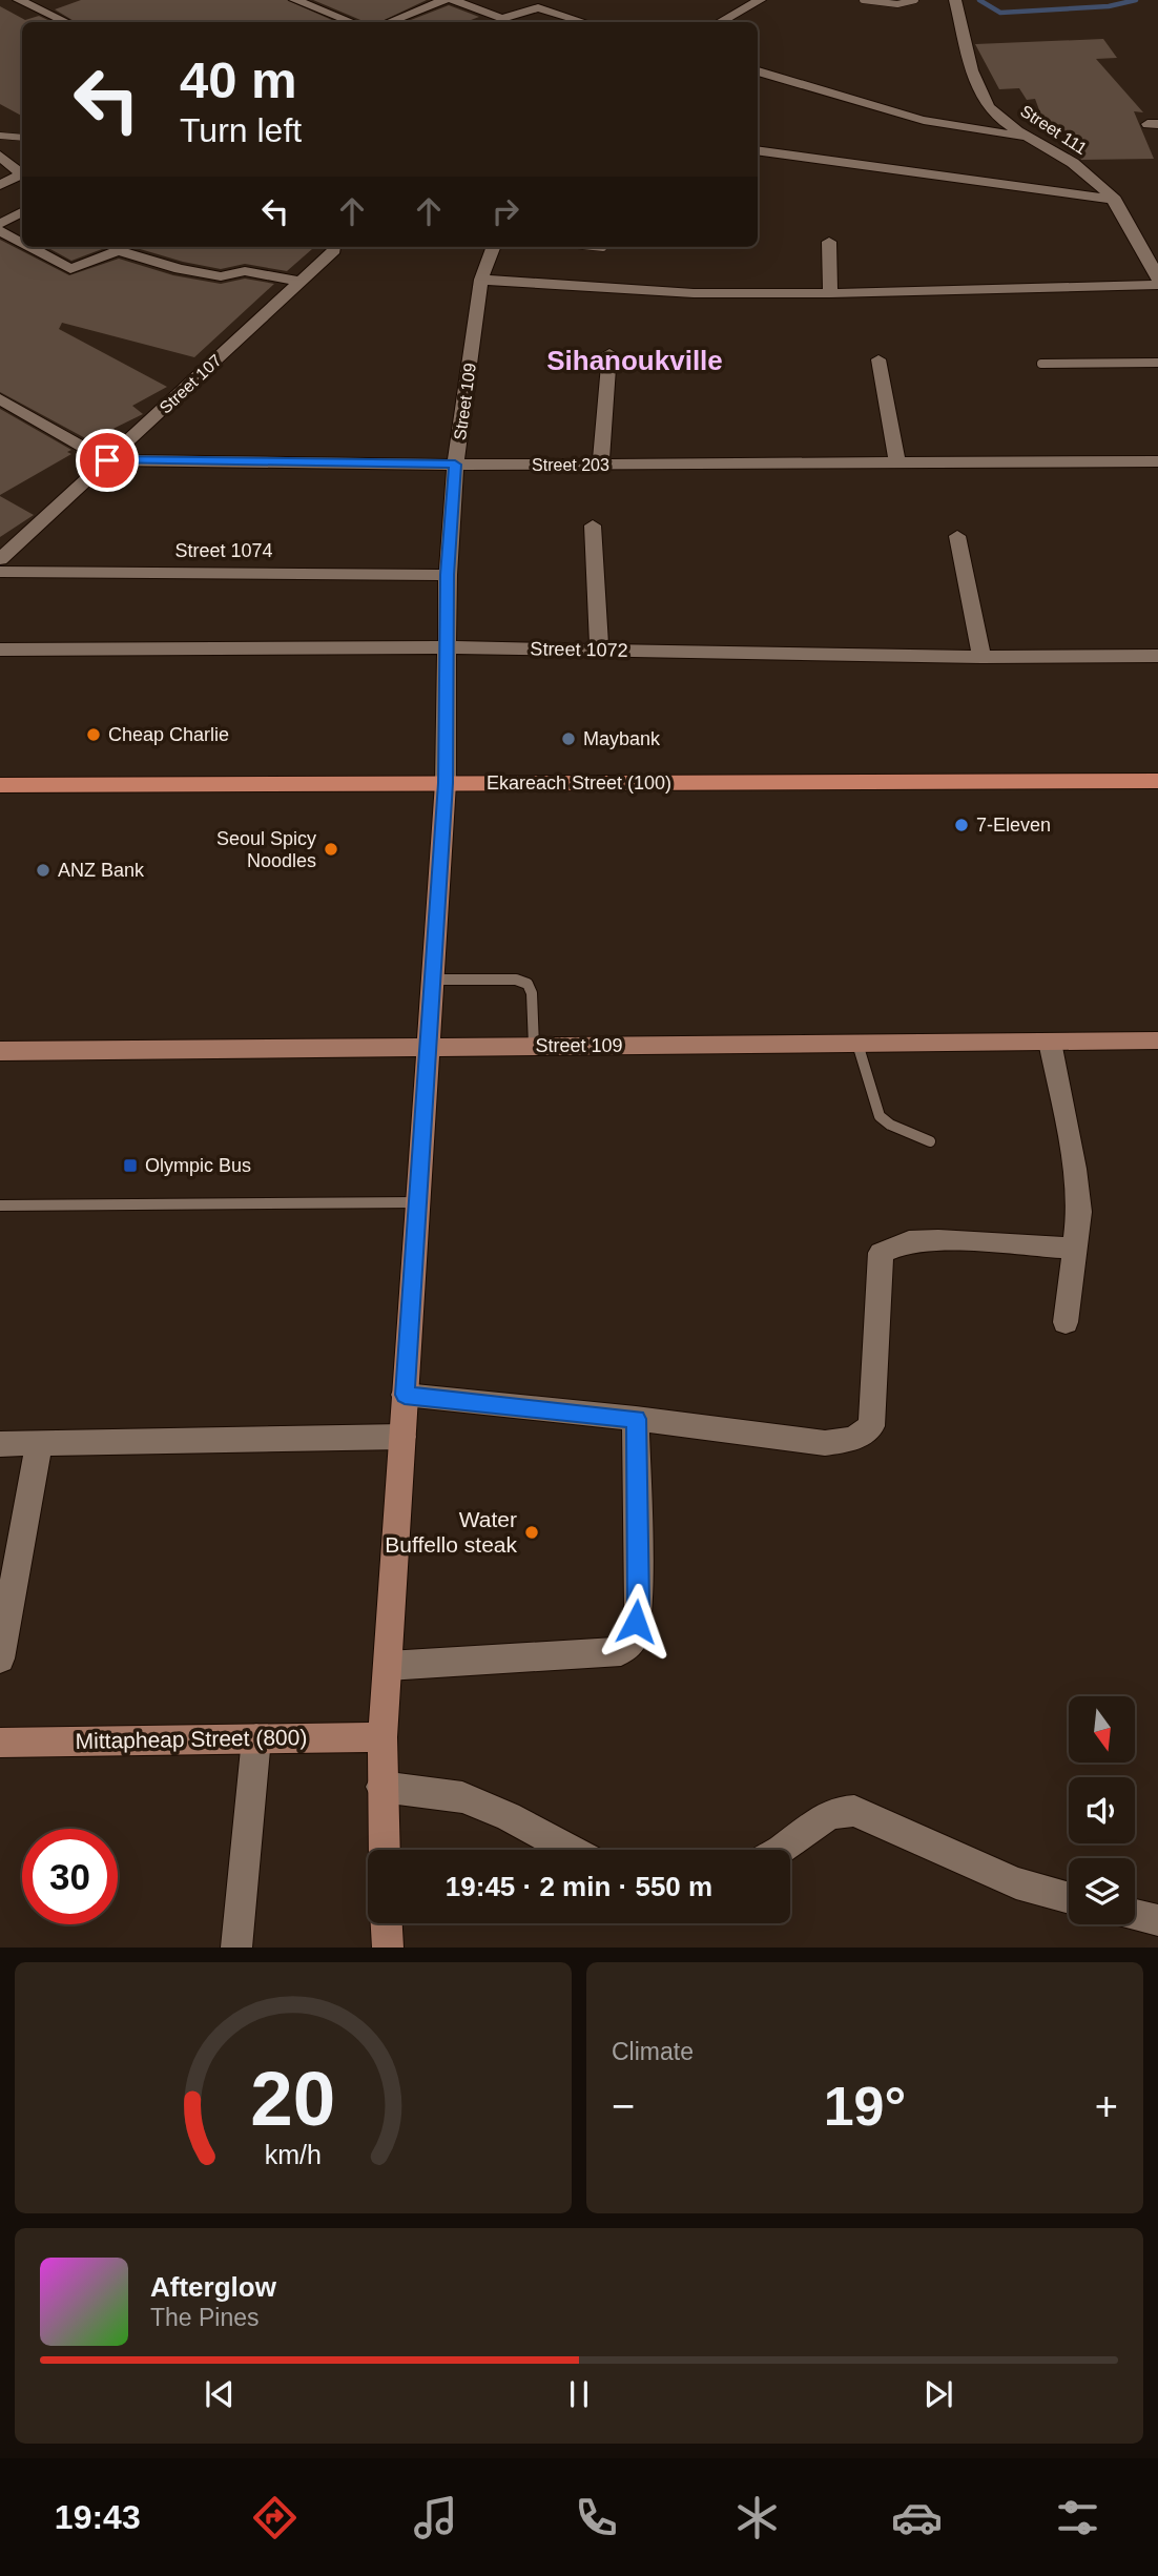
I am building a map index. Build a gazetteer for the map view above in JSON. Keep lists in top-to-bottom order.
{
  "streets": {
    "main road": ["Ekareach Street (100)"],
    "street": [
      "Street 111",
      "Street 107",
      "Street 109",
      "Street 203",
      "Street 1074",
      "Street 1072",
      "Mittapheap Street (800)"
    ]
  },
  "crossings": [
    ["Street 107", "Street 203"],
    ["Street 109", "Street 203"],
    ["Street 109", "Street 1074"],
    ["Street 109", "Street 1072"],
    ["Street 109", "Ekareach Street (100)"]
  ],
  "districts": ["Sihanoukville"],
  "places": {
    "other": [
      "Cheap Charlie",
      "Maybank",
      "7-Eleven",
      "Seoul Spicy Noodles",
      "ANZ Bank",
      "Water Buffello steak"
    ],
    "transit": ["Olympic Bus"]
  },
  "north": "bottom",
  "page": {
    "turn": ["40 m", "Turn left"],
    "limit": "30",
    "trip": "19:45 · 2 min · 550 m",
    "tile": "Climate",
    "heat": ["−", "19°", "+"],
    "song": ["Afterglow", "The Pines"],
    "tabs": "19:43",
    "gauge": ["20", "km/h"]
  }
}
